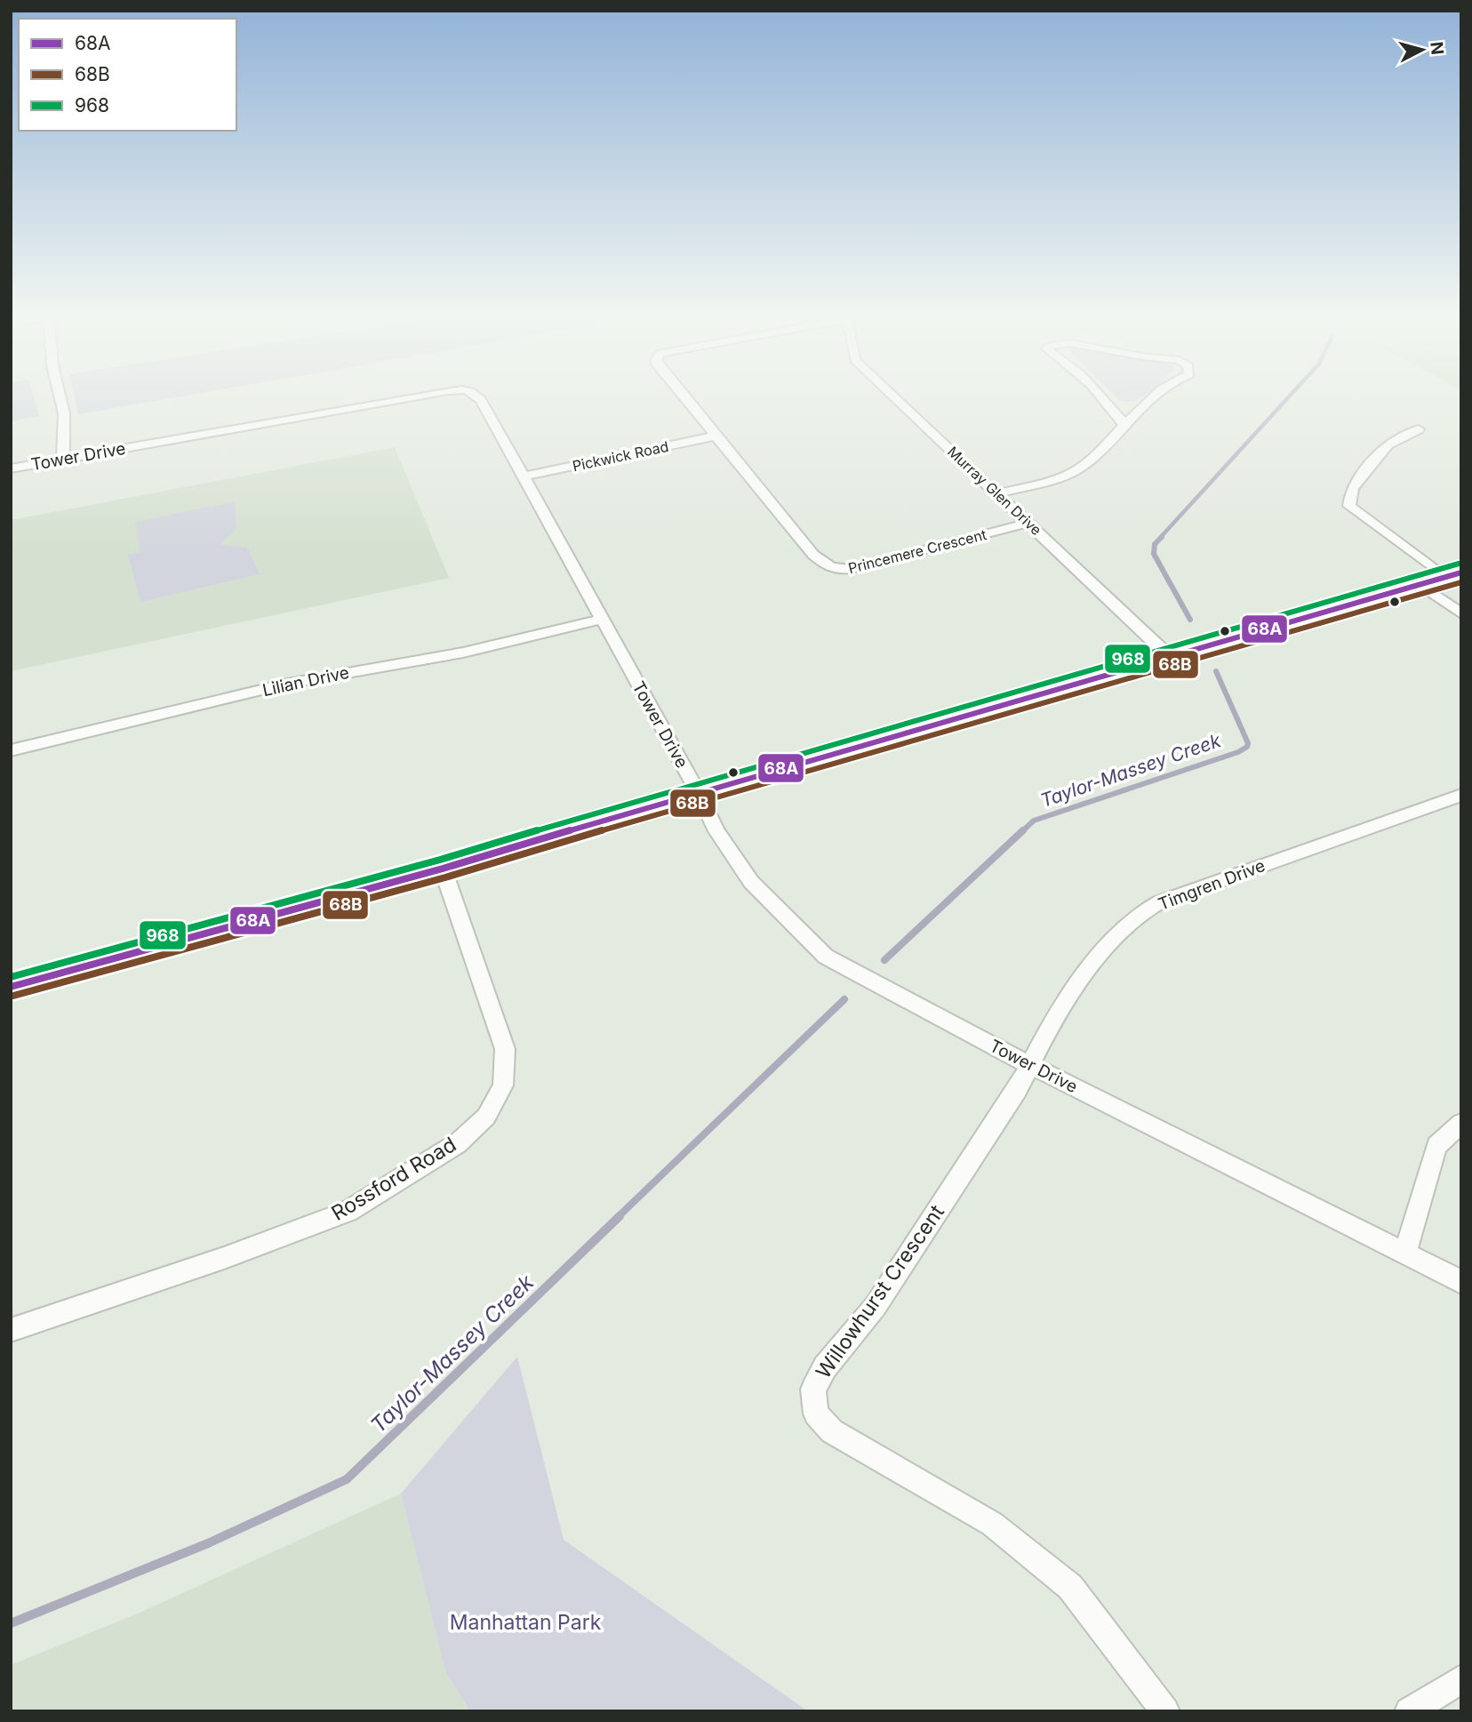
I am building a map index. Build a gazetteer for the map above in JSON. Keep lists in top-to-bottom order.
{
  "streets": {
    "street": [
      "Tower Drive",
      "Pickwick Road",
      "Murray Glen Drive",
      "Princemere Crescent",
      "Lilian Drive",
      "Timgren Drive",
      "Rossford Road",
      "Willowhurst Crescent"
    ]
  },
  "crossings": [
    ["Tower Drive", "Pickwick Road"],
    ["Tower Drive", "Lilian Drive"],
    ["Tower Drive", "Timgren Drive"],
    ["Tower Drive", "Willowhurst Crescent"],
    ["Pickwick Road", "Princemere Crescent"],
    ["Murray Glen Drive", "Princemere Crescent"],
    ["Timgren Drive", "Willowhurst Crescent"]
  ],
  "water": ["Taylor-Massey Creek"],
  "parks": ["Manhattan Park"],
  "lines": ["transit line 968", "transit line 68A", "transit line 68B"],
  "legend": ["68A", "68B", "968"],
  "north": "right"
}
